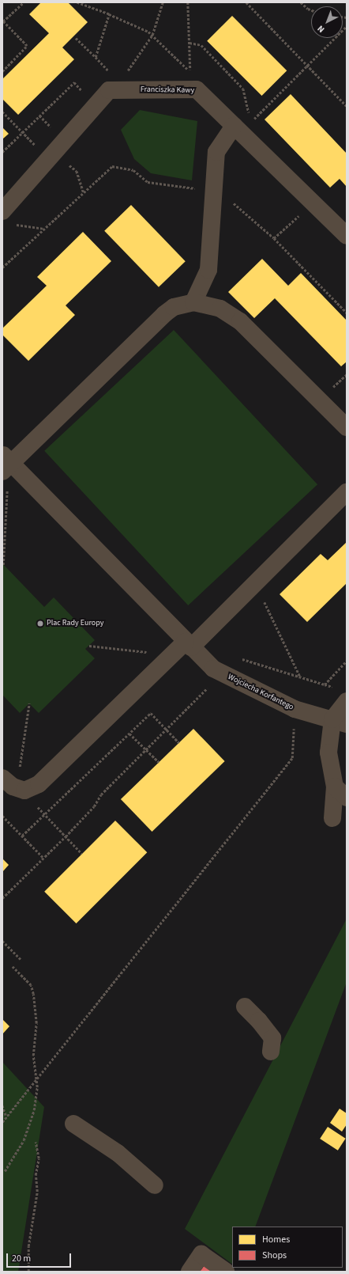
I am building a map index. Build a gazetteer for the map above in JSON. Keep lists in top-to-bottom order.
{
  "streets": {
    "street": ["Franciszka Kawy", "Wojciecha Korfantego"]
  },
  "places": ["Plac Rady Europy"],
  "legend": ["Homes", "Shops"],
  "scale_bar": "20 m",
  "north": "bottom left"
}
